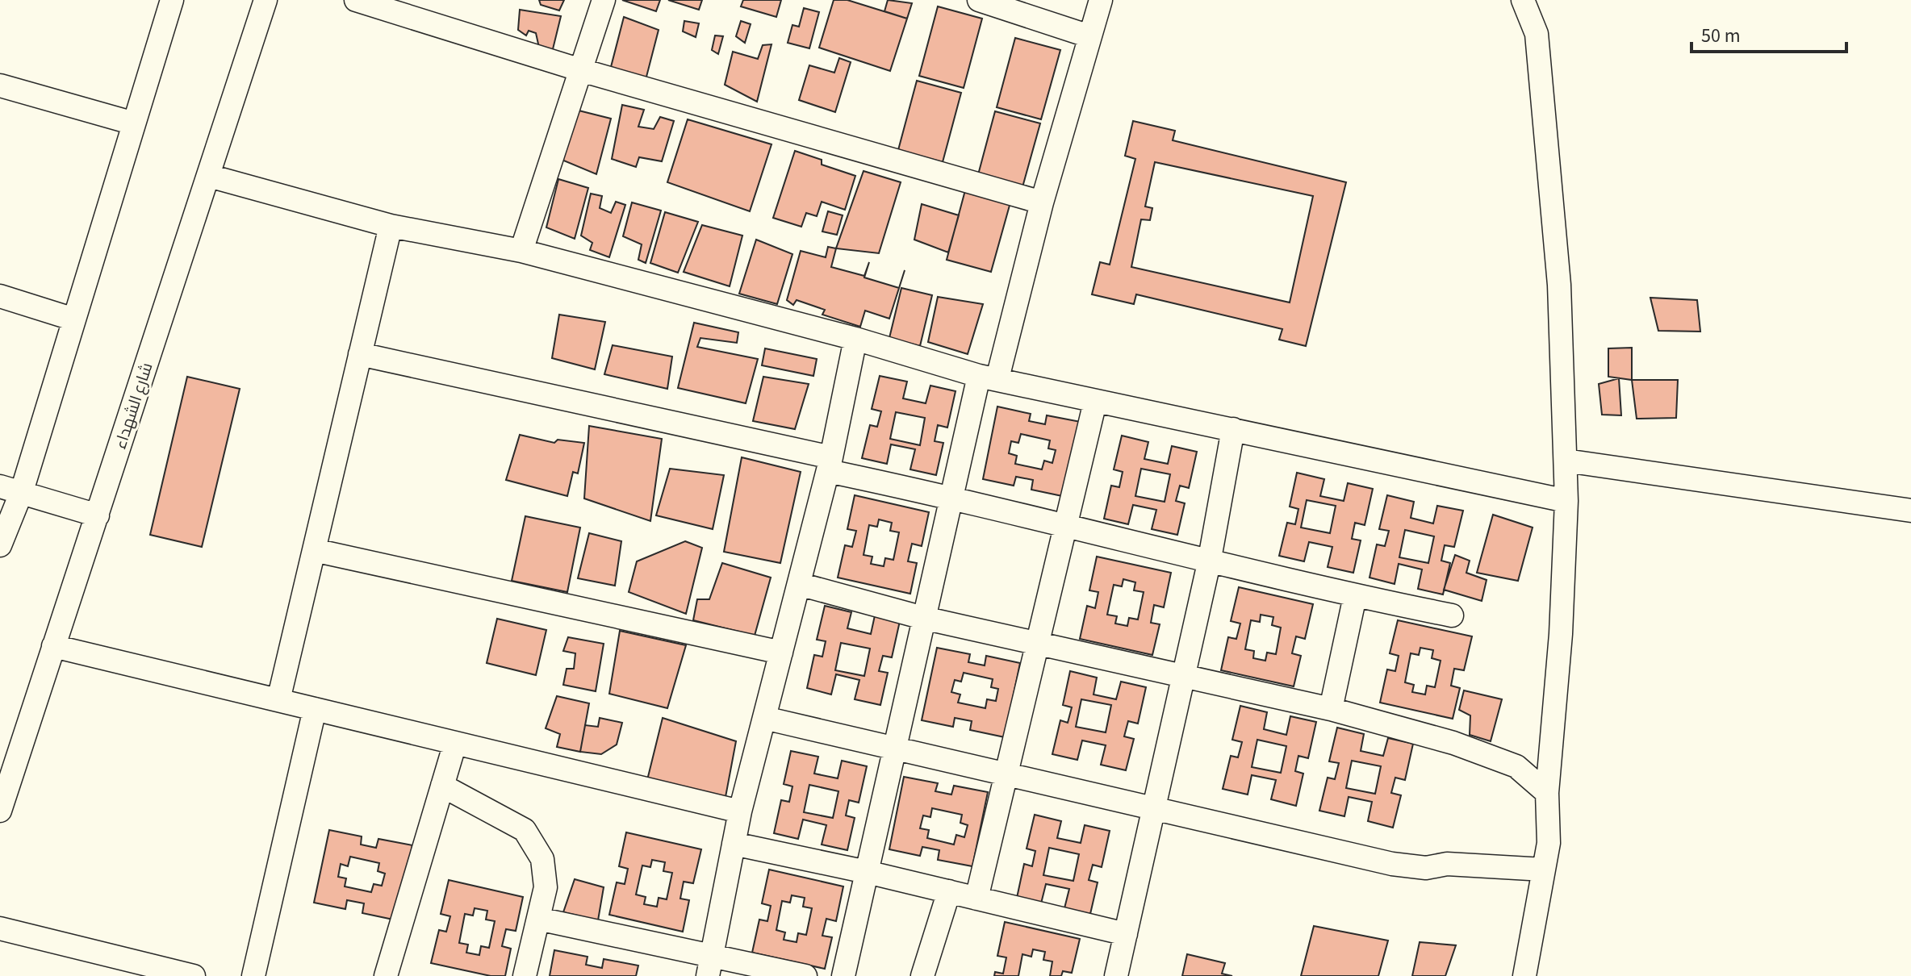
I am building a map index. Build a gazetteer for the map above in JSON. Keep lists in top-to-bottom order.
{
  "streets": {
    "street": ["شارع الشهداء"]
  },
  "scale_bar": "50 m"
}
